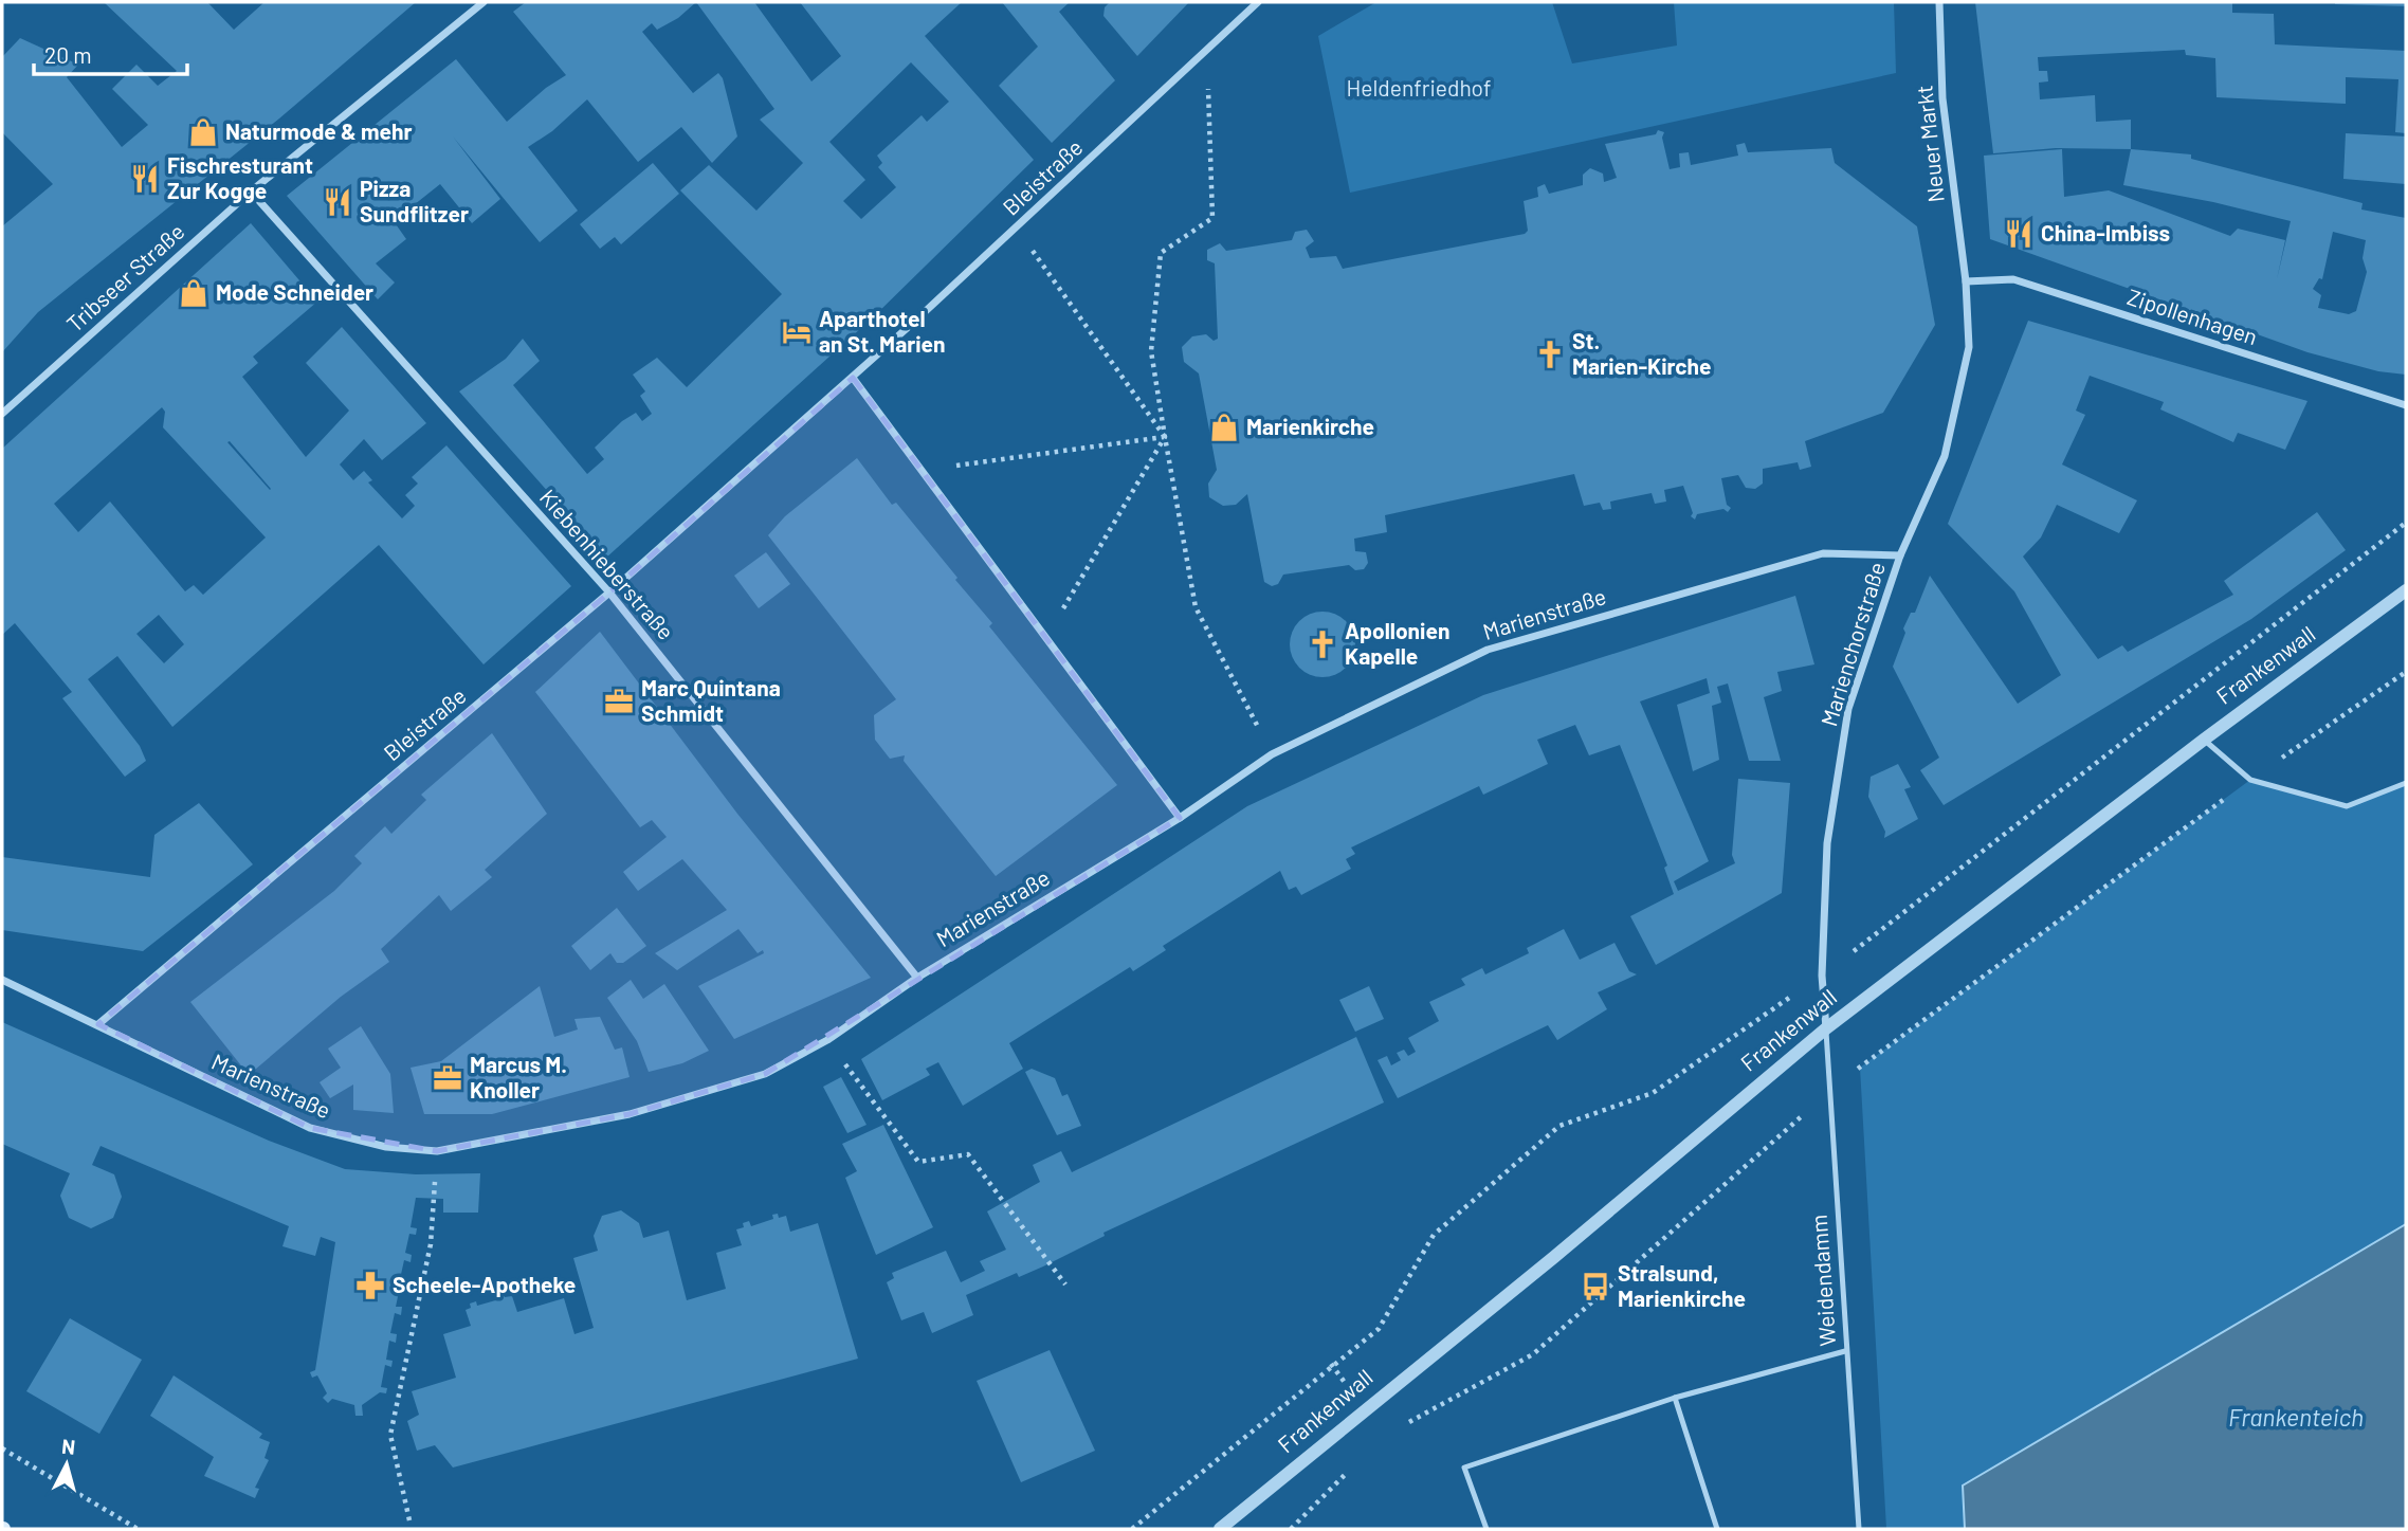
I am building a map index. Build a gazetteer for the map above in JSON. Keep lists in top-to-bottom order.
{
  "streets": {
    "street": [
      "Neuer Markt",
      "Bleistraße",
      "Tribseer Straße",
      "Zipollenhagen",
      "Kiebenhieberstraße",
      "Marienstraße",
      "Marienchorstraße",
      "Frankenwall"
    ],
    "lane": ["Weidendamm"]
  },
  "crossings": [
    ["Neuer Markt", "Zipollenhagen"],
    ["Neuer Markt", "Marienchorstraße"],
    ["Bleistraße", "Kiebenhieberstraße"],
    ["Bleistraße", "Marienstraße"],
    ["Tribseer Straße", "Kiebenhieberstraße"],
    ["Zipollenhagen", "Marienchorstraße"],
    ["Kiebenhieberstraße", "Marienstraße"],
    ["Marienstraße", "Marienchorstraße"],
    ["Marienchorstraße", "Frankenwall"],
    ["Marienchorstraße", "Weidendamm"],
    ["Frankenwall", "Weidendamm"]
  ],
  "water": ["Frankenteich"],
  "parks": ["Heldenfriedhof"],
  "places": {
    "shop": ["Naturmode & mehr", "Mode Schneider", "Marienkirche"],
    "restaurant": ["Fischresturant Zur Kogge", "Pizza Sundflitzer", "China-Imbiss"],
    "hotel": ["Aparthotel an St. Marien"],
    "church": ["St. Marien-Kirche", "Apollonien Kapelle"],
    "office": ["Marc Quintana Schmidt", "Marcus M. Knoller"],
    "pharmacy": ["Scheele-Apotheke"],
    "bus stop": ["Stralsund, Marienkirche"]
  },
  "scale_bar": "20 m",
  "north": "top"
}
